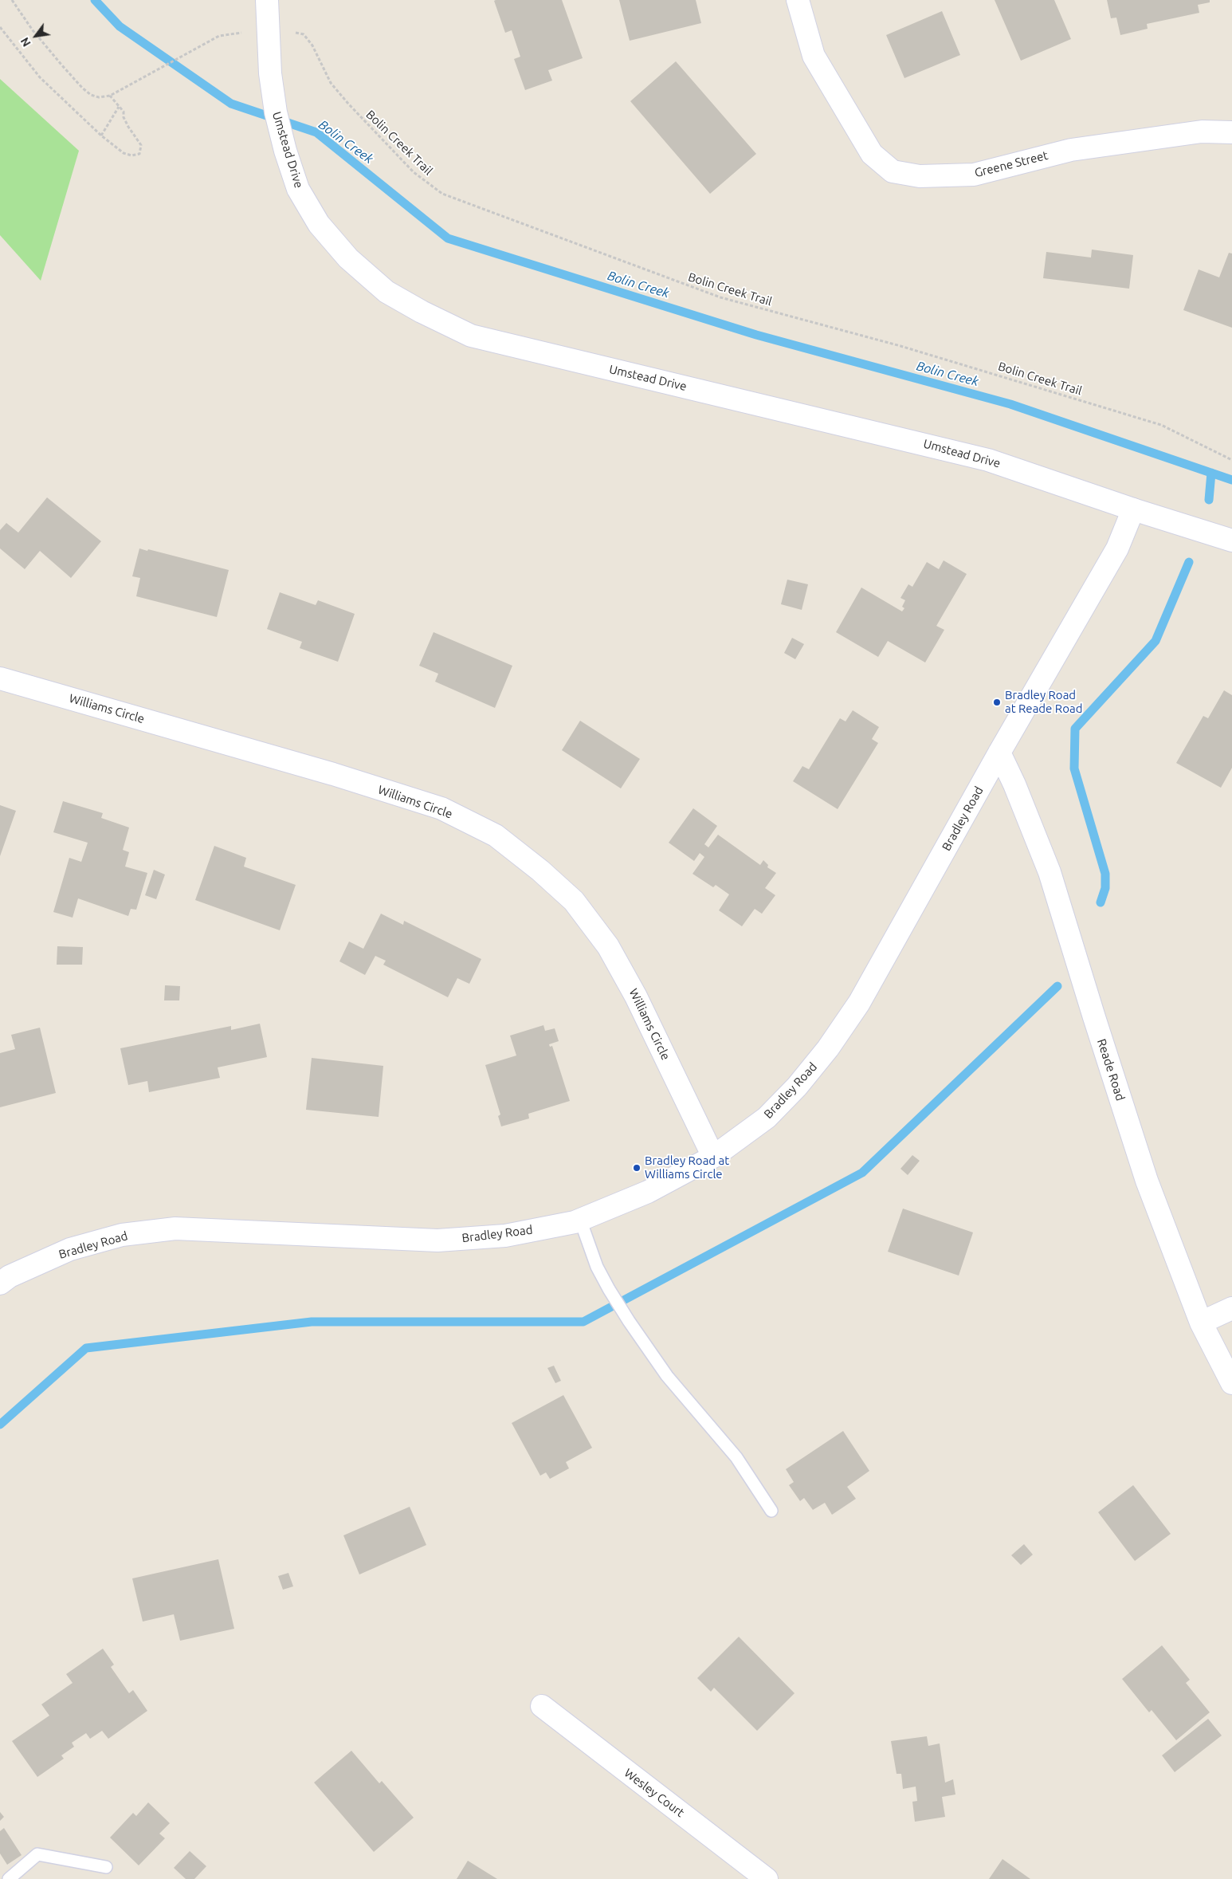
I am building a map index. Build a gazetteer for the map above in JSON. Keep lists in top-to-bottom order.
{
  "streets": {
    "street": [
      "Umstead Drive",
      "Greene Street",
      "Williams Circle",
      "Bradley Road",
      "Reade Road",
      "Wesley Court"
    ],
    "path": ["Bolin Creek Trail"]
  },
  "crossings": [
    ["Umstead Drive", "Bradley Road"],
    ["Williams Circle", "Bradley Road"],
    ["Bradley Road", "Reade Road"]
  ],
  "water": ["Bolin Creek"],
  "places": ["Bradley Road at Reade Road", "Bradley Road at Williams Circle"],
  "north": "bottom left"
}
